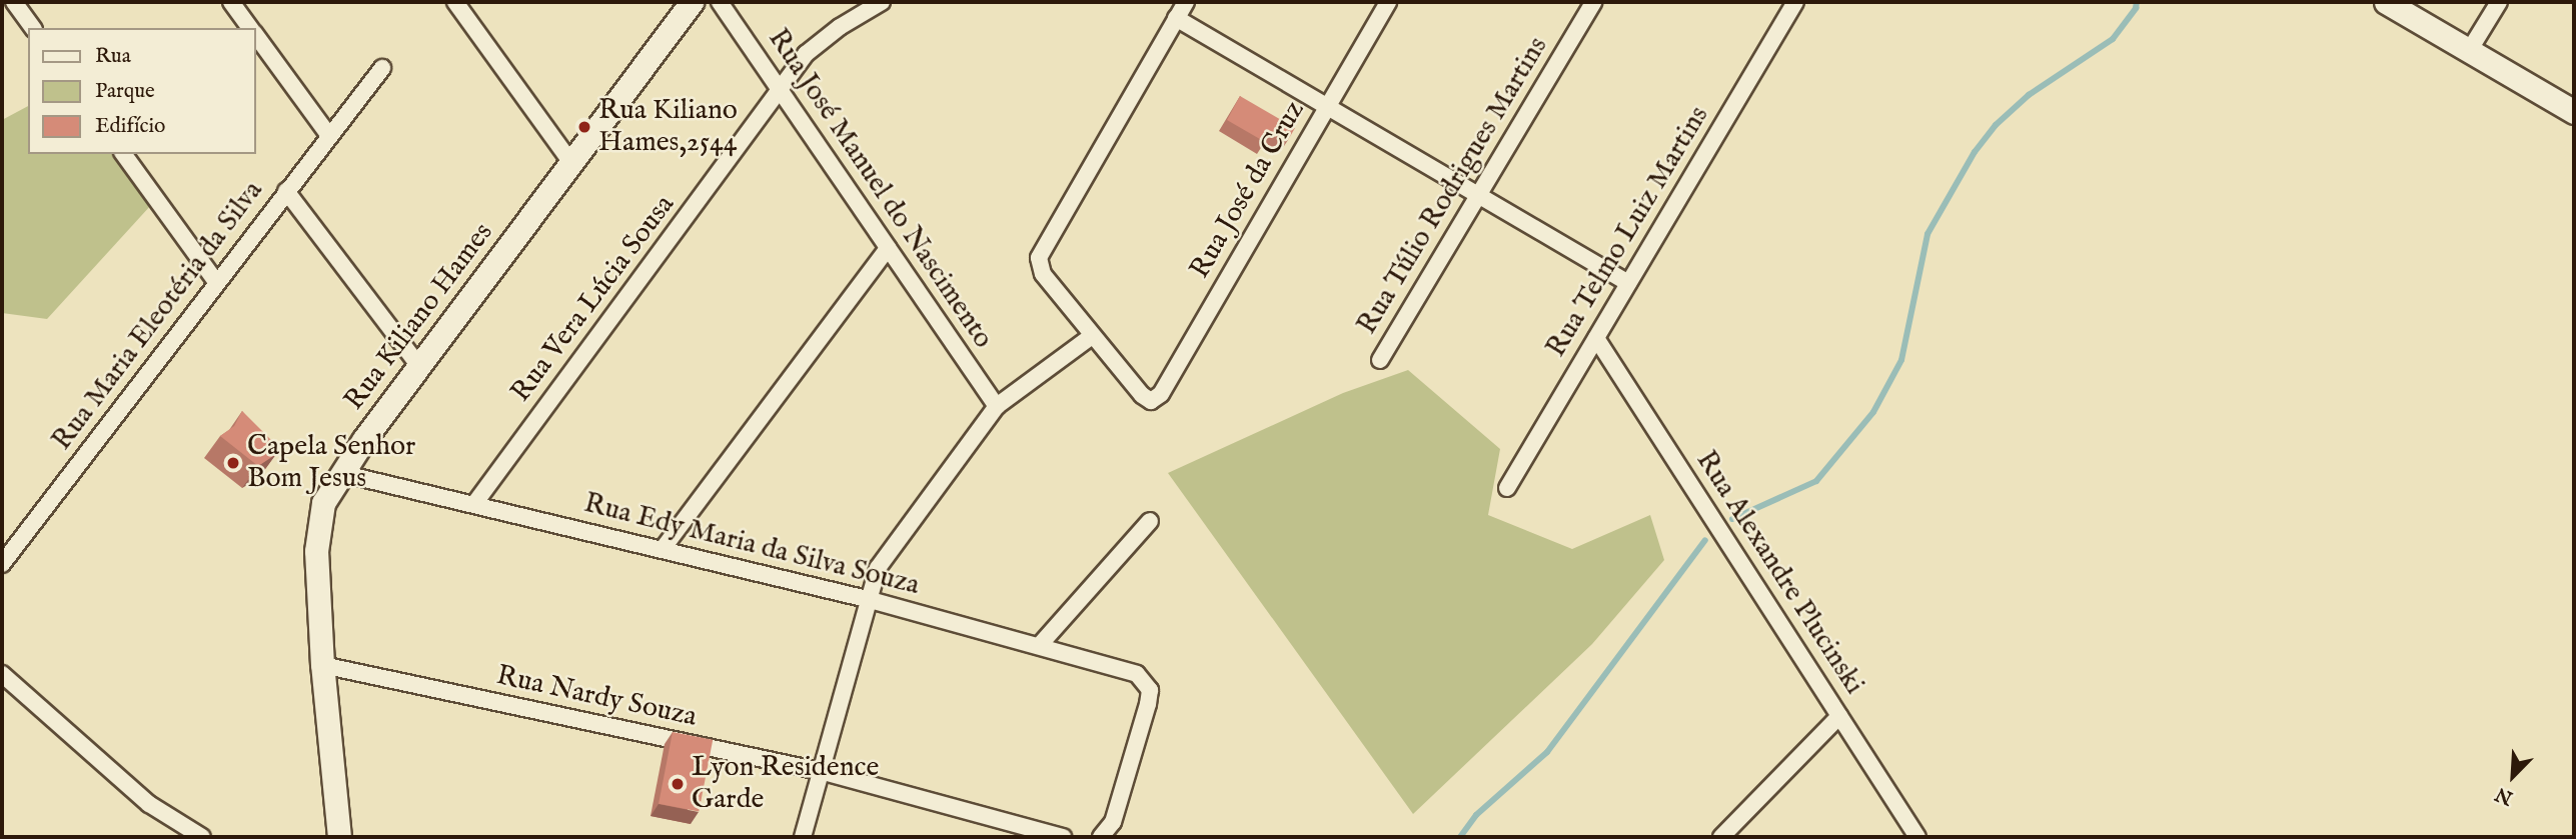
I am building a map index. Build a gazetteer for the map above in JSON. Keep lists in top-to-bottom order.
{
  "streets": {
    "main road": ["Rua Kiliano Hames"],
    "street": [
      "Rua Túlio Rodrigues Martins",
      "Rua José Manuel do Nascimento",
      "Rua José da Cruz",
      "Rua Telmo Luiz Martins",
      "Rua Vera Lúcia Sousa",
      "Rua Maria Eleotéria da Silva",
      "Rua Edy Maria da Silva Souza",
      "Rua Alexandre Plucinski",
      "Rua Nardy Souza"
    ]
  },
  "crossings": [
    ["Rua José Manuel do Nascimento", "Rua Vera Lúcia Sousa"],
    ["Rua Telmo Luiz Martins", "Rua Alexandre Plucinski"],
    ["Rua Vera Lúcia Sousa", "Rua Edy Maria da Silva Souza"],
    ["Rua Kiliano Hames", "Rua Edy Maria da Silva Souza"],
    ["Rua Kiliano Hames", "Rua Nardy Souza"]
  ],
  "places": ["Rua Kiliano Hames,2544", "Capela Senhor Bom Jesus", "Lyon Residence Garde"],
  "legend": ["Rua", "Parque", "Edifício"],
  "north": "bottom left"
}
